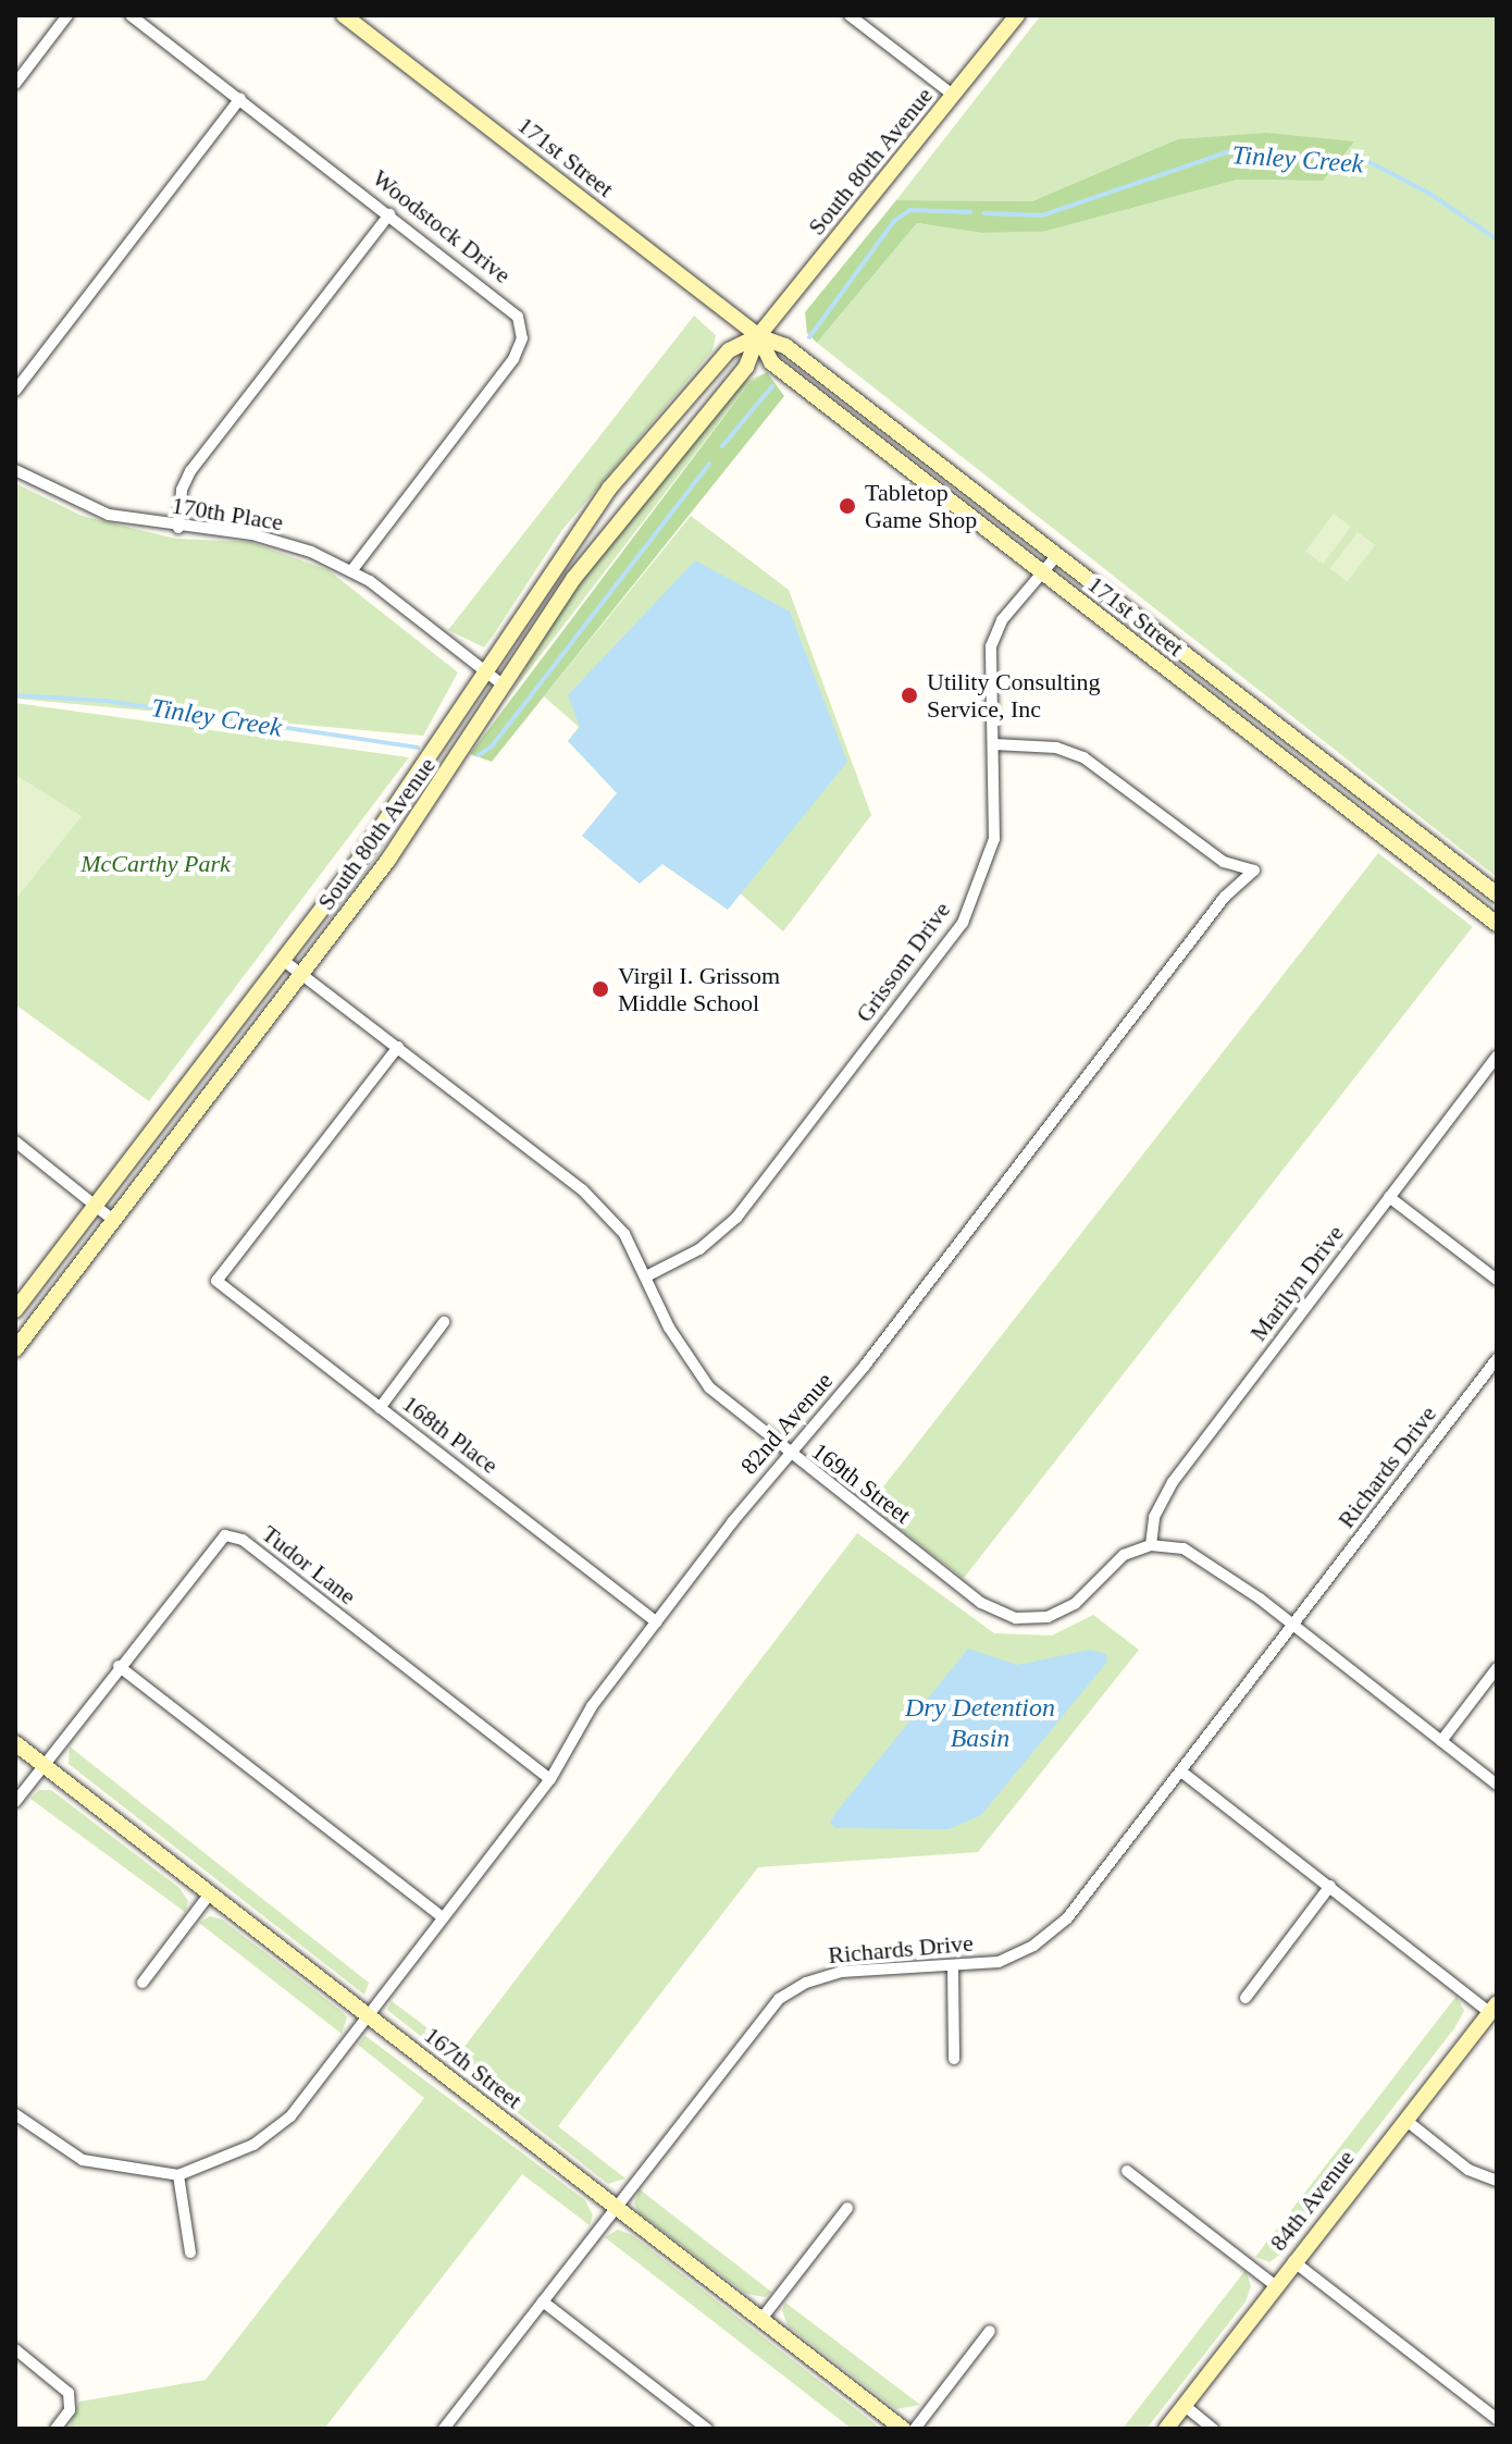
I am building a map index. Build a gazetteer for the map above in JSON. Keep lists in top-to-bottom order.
{
  "streets": {
    "street": [
      "171st Street",
      "South 80th Avenue",
      "Woodstock Drive",
      "170th Place",
      "Grissom Drive",
      "Marilyn Drive",
      "82nd Avenue",
      "168th Place",
      "Richards Drive",
      "169th Street",
      "Tudor Lane",
      "167th Street",
      "84th Avenue"
    ]
  },
  "crossings": [
    ["171st Street", "South 80th Avenue"],
    ["171st Street", "Grissom Drive"],
    ["South 80th Avenue", "170th Place"],
    ["South 80th Avenue", "169th Street"],
    ["Woodstock Drive", "170th Place"],
    ["Grissom Drive", "82nd Avenue"],
    ["Grissom Drive", "169th Street"],
    ["Marilyn Drive", "169th Street"],
    ["82nd Avenue", "168th Place"],
    ["82nd Avenue", "169th Street"],
    ["82nd Avenue", "Tudor Lane"],
    ["82nd Avenue", "167th Street"],
    ["168th Place", "169th Street"],
    ["Richards Drive", "167th Street"],
    ["Tudor Lane", "167th Street"]
  ],
  "water": ["Tinley Creek", "Dry Detention Basin"],
  "parks": ["McCarthy Park"],
  "places": ["Tabletop Game Shop", "Utility Consulting Service, Inc", "Virgil I. Grissom Middle School"]
}
